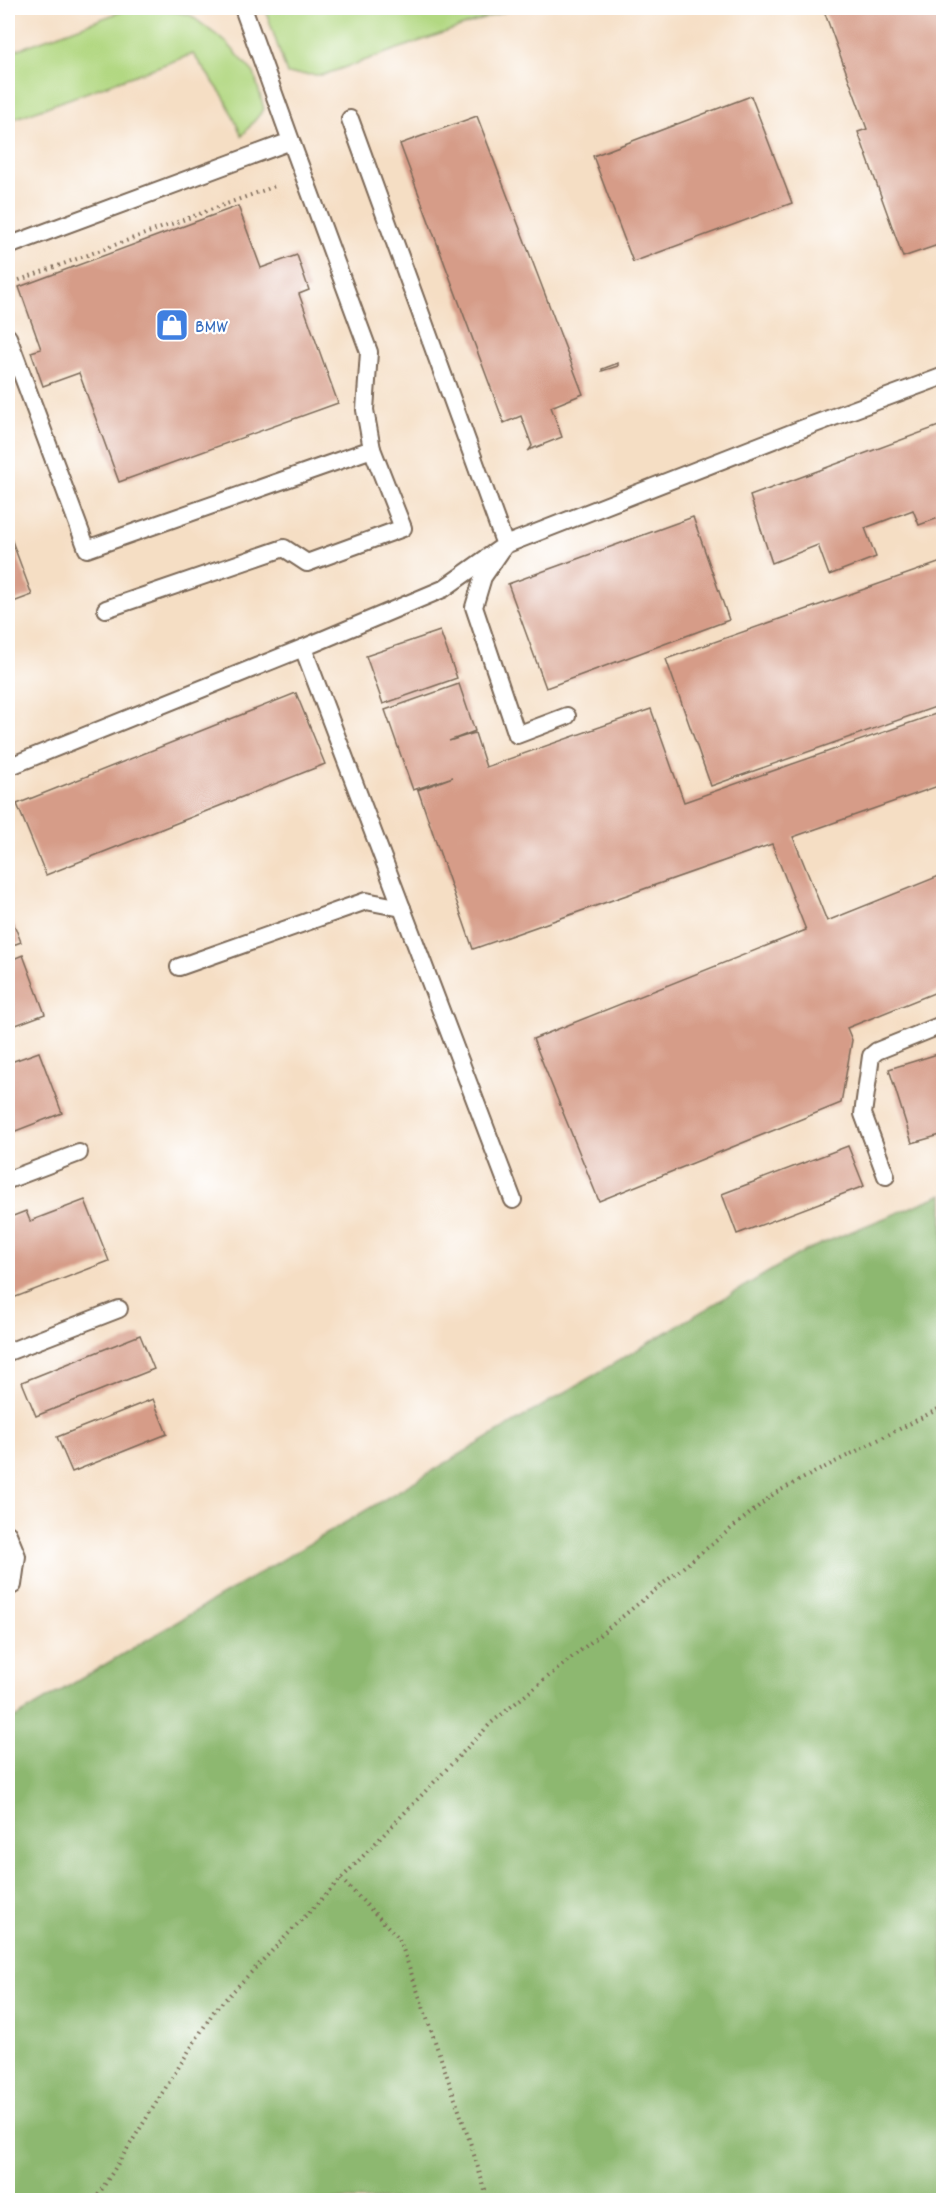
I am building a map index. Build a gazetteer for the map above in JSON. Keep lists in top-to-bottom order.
{
  "places": {
    "shop": ["BMW"]
  }
}
